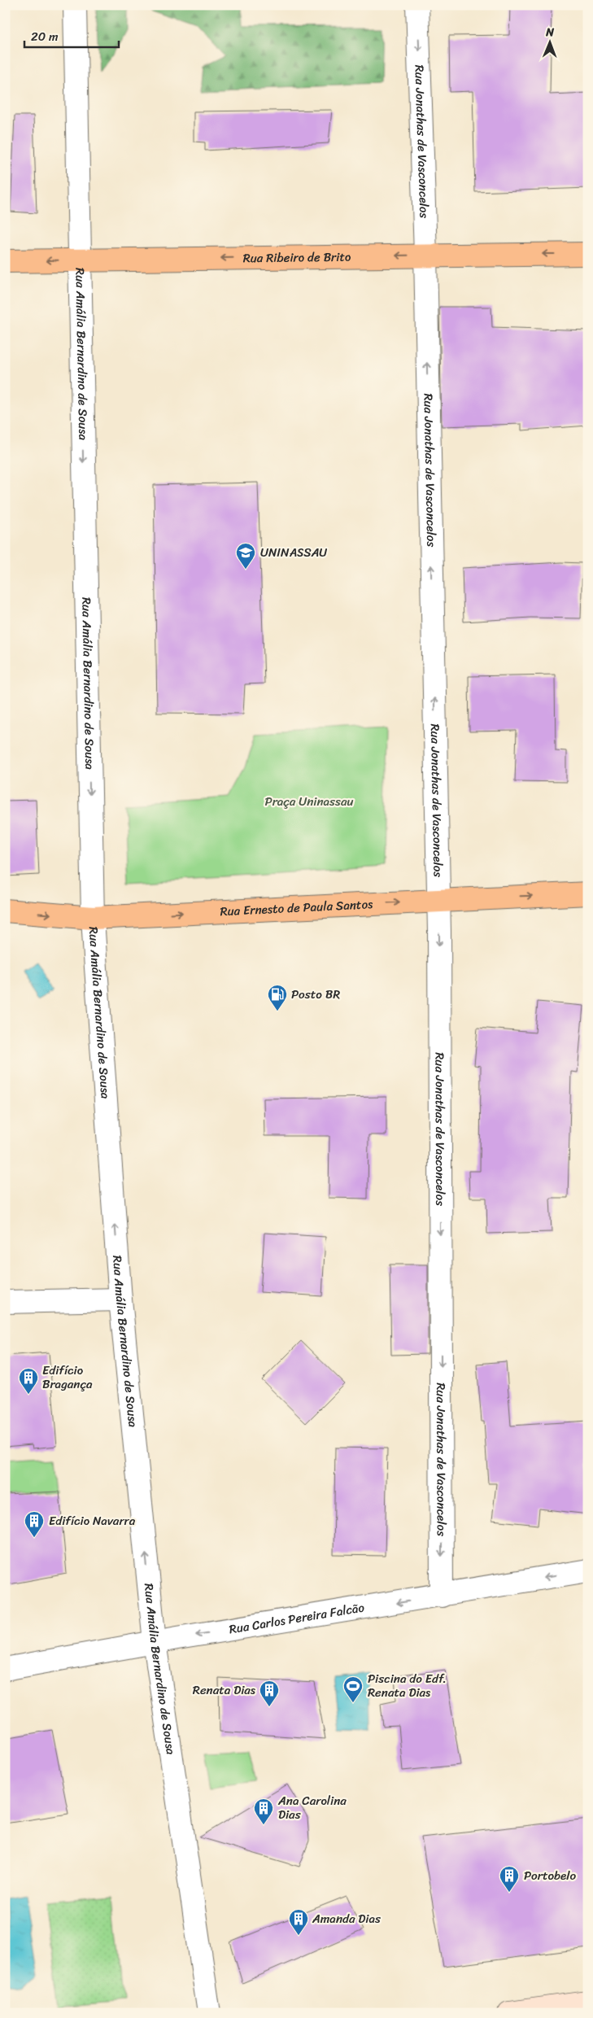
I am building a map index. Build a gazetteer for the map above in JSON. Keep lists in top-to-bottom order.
{
  "streets": {
    "main road": ["Rua Ribeiro de Brito", "Rua Ernesto de Paula Santos"],
    "street": ["Rua Jonathas de Vasconcelos", "Rua Amália Bernardino de Sousa", "Rua Carlos Pereira Falcão"]
  },
  "crossings": [
    ["Rua Jonathas de Vasconcelos", "Rua Ribeiro de Brito"],
    ["Rua Jonathas de Vasconcelos", "Rua Ernesto de Paula Santos"],
    ["Rua Jonathas de Vasconcelos", "Rua Carlos Pereira Falcão"],
    ["Rua Ribeiro de Brito", "Rua Amália Bernardino de Sousa"],
    ["Rua Amália Bernardino de Sousa", "Rua Ernesto de Paula Santos"],
    ["Rua Amália Bernardino de Sousa", "Rua Carlos Pereira Falcão"]
  ],
  "one_way": ["Rua Ribeiro de Brito", "Rua Ernesto de Paula Santos", "Rua Carlos Pereira Falcão"],
  "parks": ["Praça Uninassau"],
  "places": {
    "school or university": ["UNINASSAU"],
    "fuel station": ["Posto BR"],
    "building": [
      "Edifício Bragança",
      "Edifício Navarra",
      "Renata Dias",
      "Ana Carolina Dias",
      "Portobelo",
      "Amanda Dias"
    ],
    "sports": ["Piscina do Edf. Renata Dias"]
  },
  "scale_bar": "20 m",
  "north": "top"
}
